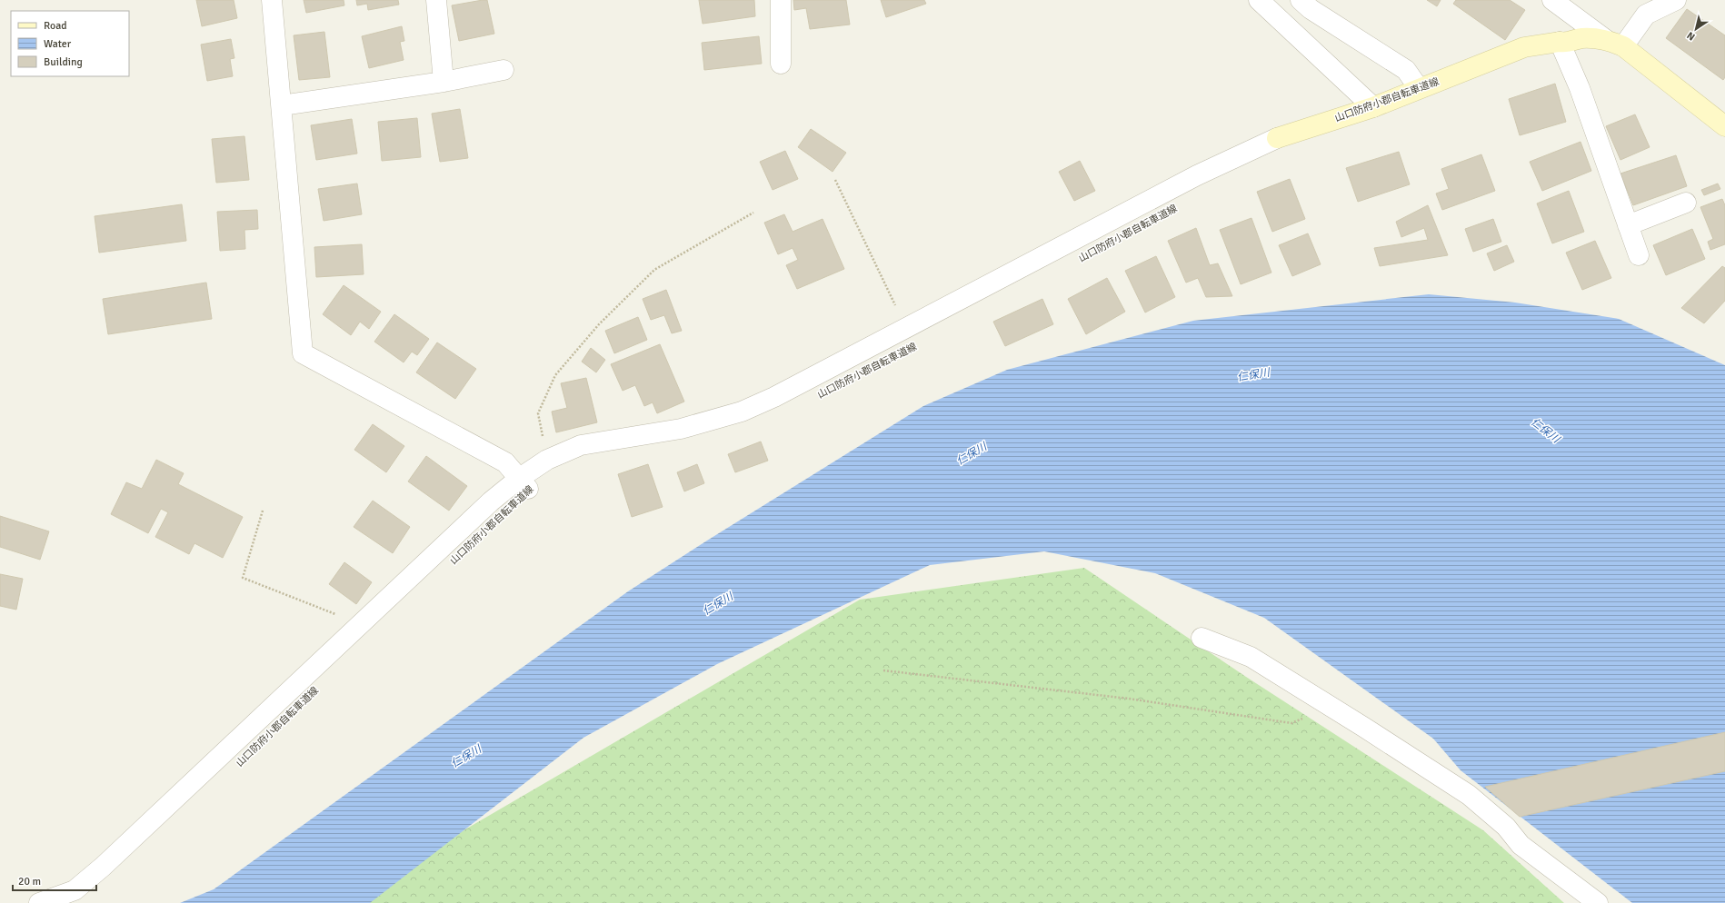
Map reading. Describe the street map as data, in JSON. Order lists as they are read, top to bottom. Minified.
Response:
{"streets":{"main road":["山口防府小郡自転車道線"]},"water":["仁保川"],"legend":["Road","Water","Building"],"scale_bar":"20 m","north":"bottom left"}
